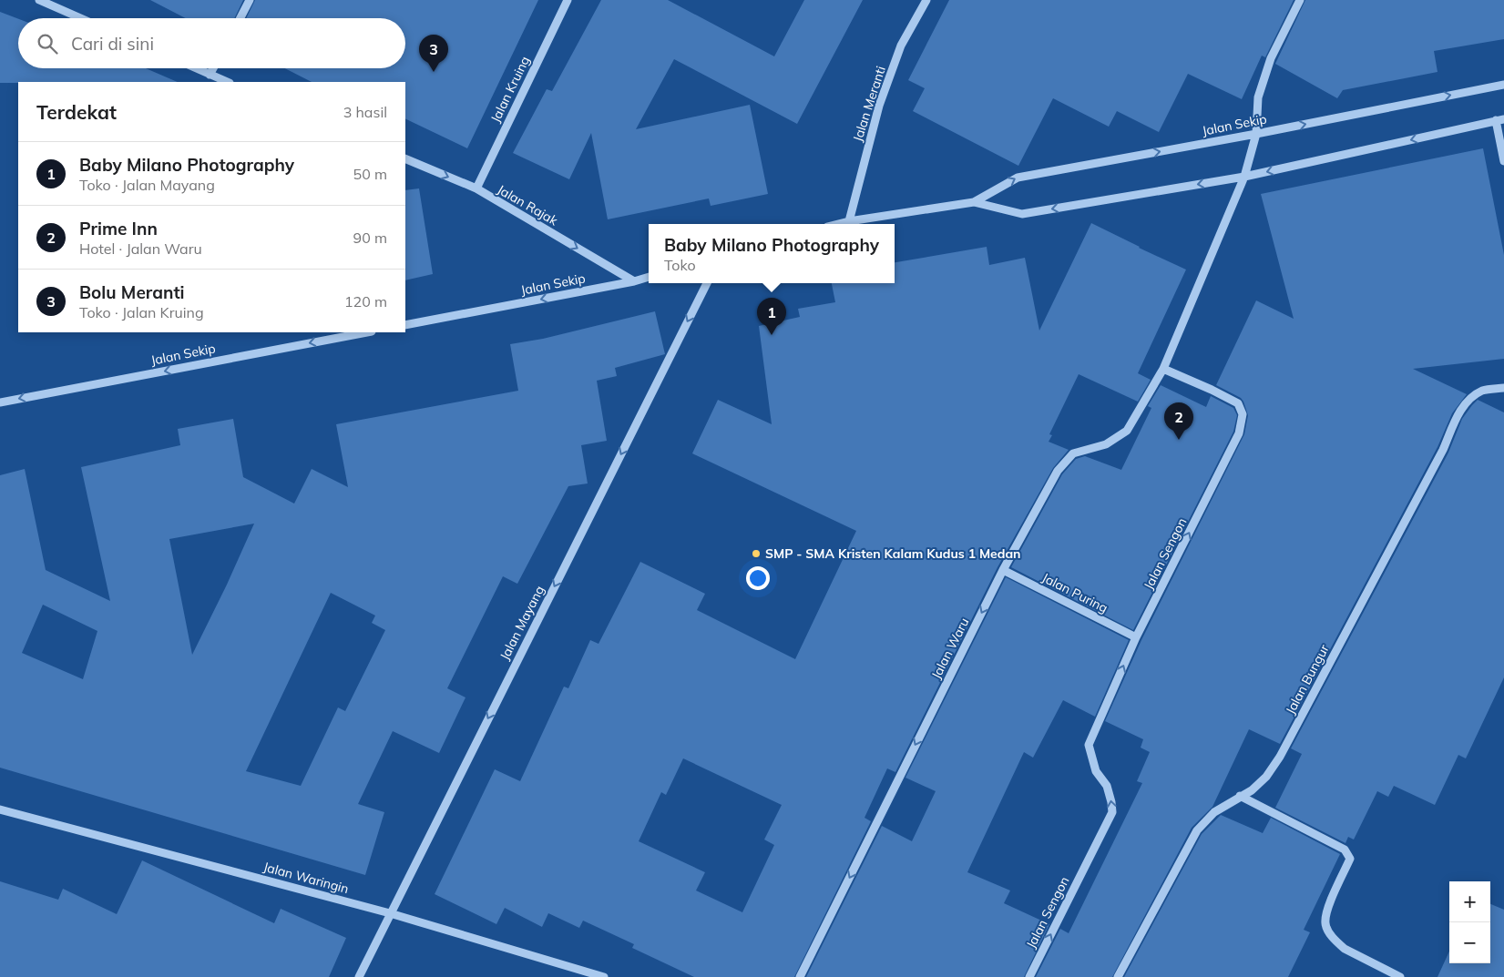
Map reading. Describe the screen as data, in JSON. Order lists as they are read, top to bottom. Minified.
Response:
{"streets":{"street":["Jalan Kruing","Jalan Meranti","Jalan Sekip","Jalan Rajak","Jalan Sengon","Jalan Puring","Jalan Mayang","Jalan Waru","Jalan Bungur","Jalan Waringin"]},"crossings":[["Jalan Kruing","Jalan Rajak"],["Jalan Meranti","Jalan Sekip"],["Jalan Sekip","Jalan Rajak"],["Jalan Sengon","Jalan Puring"],["Jalan Sengon","Jalan Waru"],["Jalan Puring","Jalan Waru"],["Jalan Mayang","Jalan Waringin"]],"one_way":["Jalan Rajak","Jalan Sengon","Jalan Mayang","Jalan Waru"],"places":["SMP - SMA Kristen Kalam Kudus 1 Medan"],"page":{"search":"Cari di sini","pins":["3","1","2"],"heading":["Terdekat","3 hasil"],"list":[{"mark":"1","name":"Baby Milano Photography","note":"Toko · Jalan Mayang","value":"50 m"},{"mark":"2","name":"Prime Inn","note":"Hotel · Jalan Waru","value":"90 m"},{"mark":"3","name":"Bolu Meranti","note":"Toko · Jalan Kruing","value":"120 m"}],"popup":["Baby Milano Photography","Toko"],"map_buttons":["+","−"]}}
